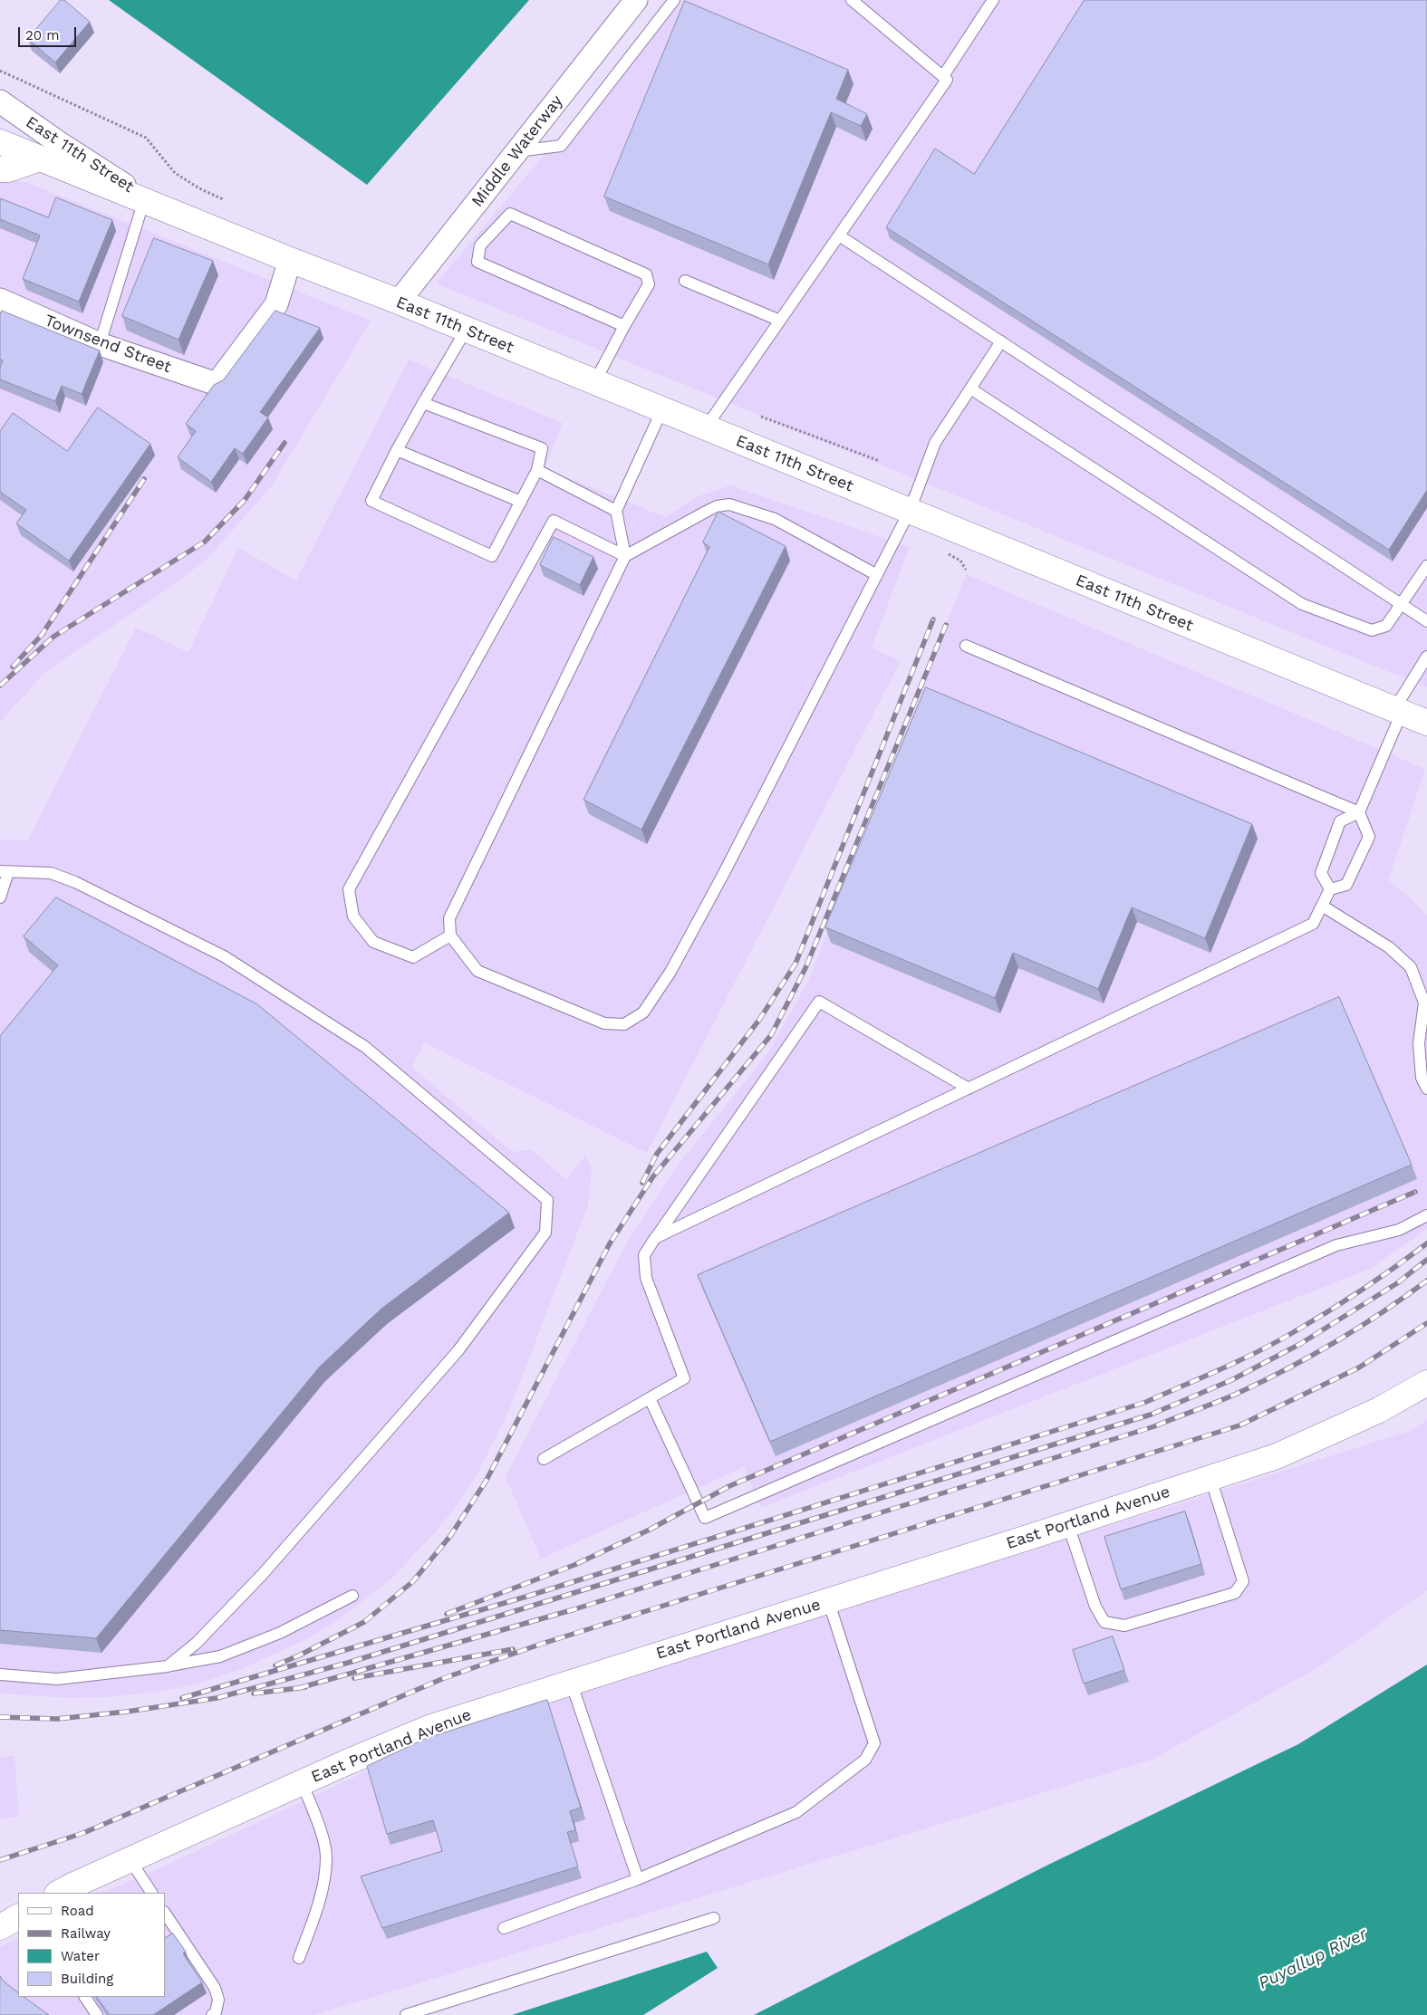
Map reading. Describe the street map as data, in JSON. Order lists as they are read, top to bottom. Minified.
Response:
{"streets":{"street":["Middle Waterway","East 11th Street","Townsend Street","East Portland Avenue"]},"crossings":[["Middle Waterway","East 11th Street"],["East 11th Street","Townsend Street"]],"water":["Puyallup River"],"legend":["Road","Railway","Water","Building"],"scale_bar":"20 m"}
